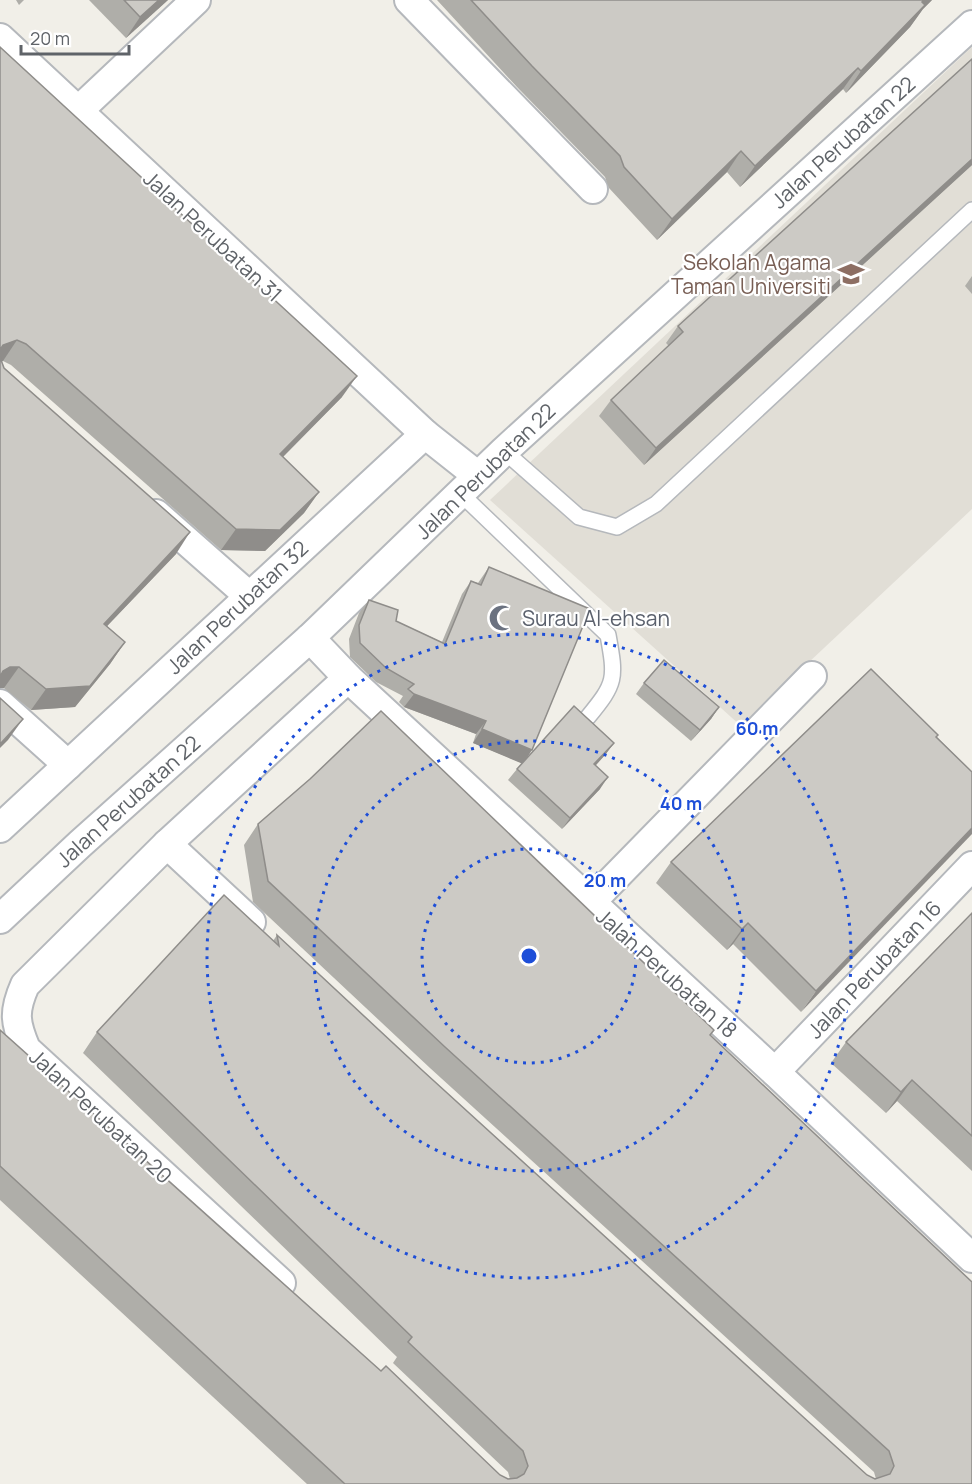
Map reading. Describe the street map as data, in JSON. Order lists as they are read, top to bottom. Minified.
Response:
{"streets":{"street":["Jalan Perubatan 22","Jalan Perubatan 31","Jalan Perubatan 32","Jalan Perubatan 16","Jalan Perubatan 18","Jalan Perubatan 20"]},"crossings":[["Jalan Perubatan 22","Jalan Perubatan 18"],["Jalan Perubatan 31","Jalan Perubatan 32"],["Jalan Perubatan 16","Jalan Perubatan 18"],["Jalan Perubatan 18","Jalan Perubatan 20"]],"places":{"school or university":["Sekolah Agama Taman Universiti"],"mosque":["Surau Al-ehsan"]},"scale_bar":"20 m","rings":["60 m","40 m","20 m"]}
